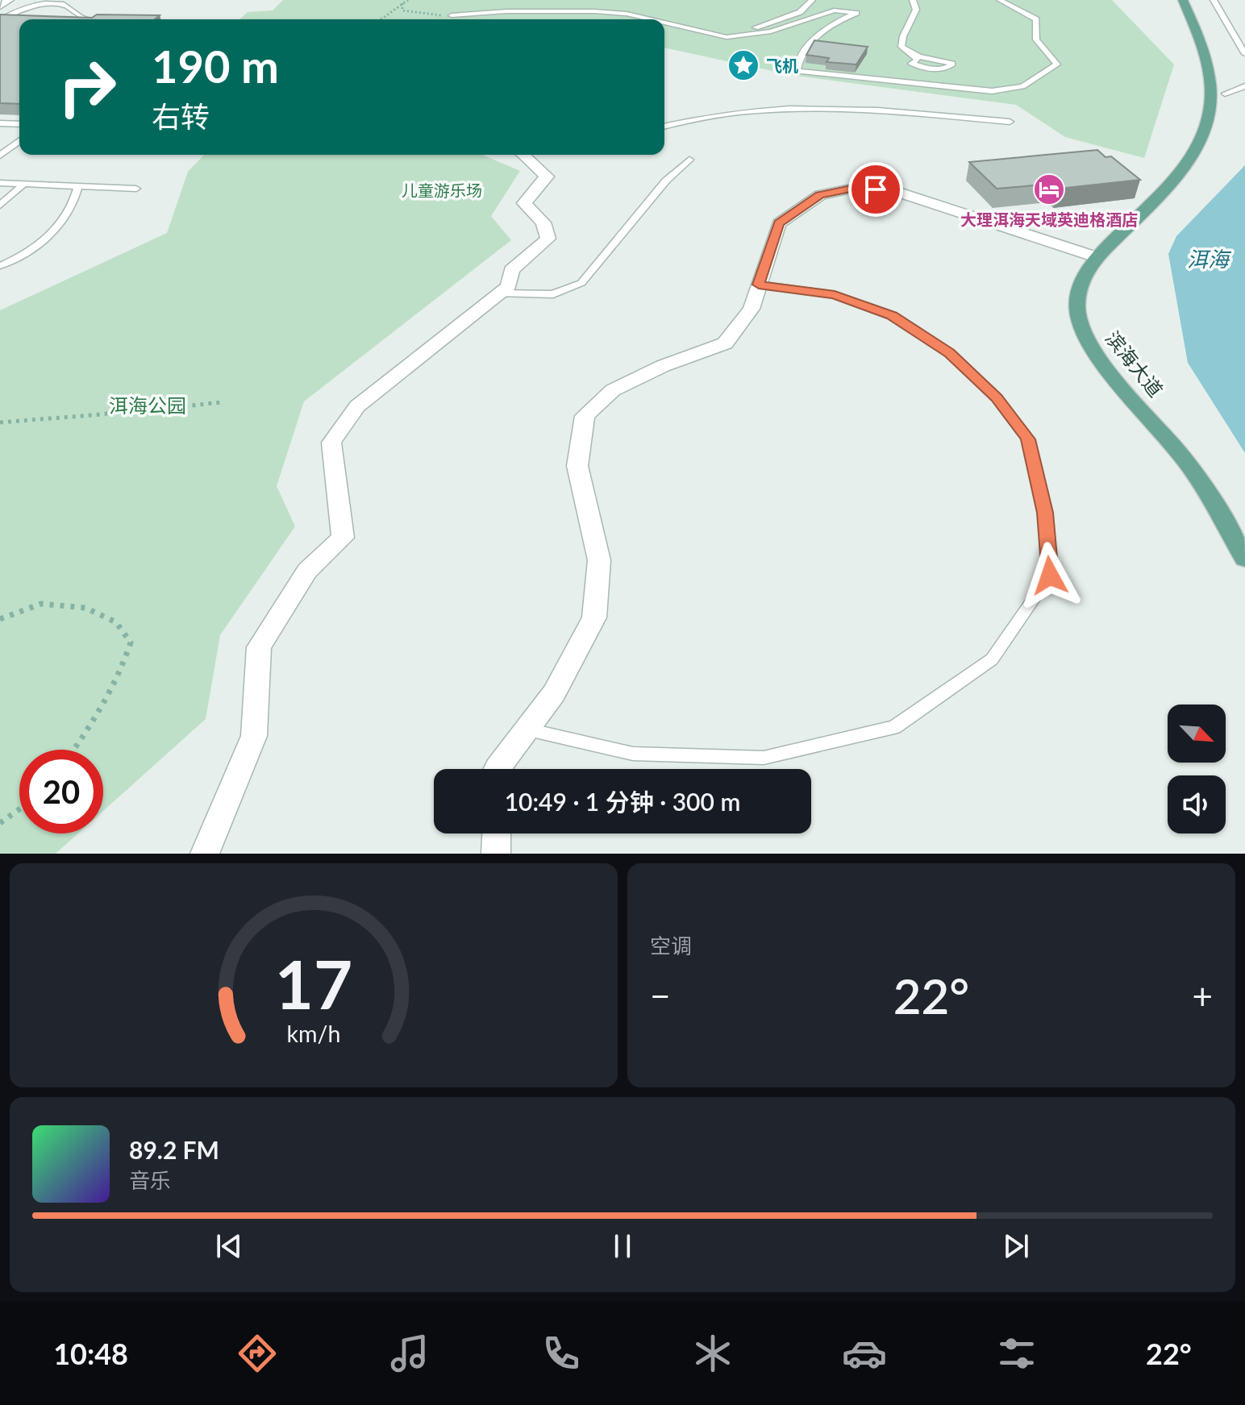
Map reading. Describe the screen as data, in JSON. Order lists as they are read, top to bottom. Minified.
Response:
{"streets":{"main road":["滨海大道"]},"water":["洱海"],"parks":["儿童游乐场","洱海公园"],"places":{"place":["飞机"],"hotel":["大理洱海天域英迪格酒店"]},"north":"bottom right","page":{"turn":["190 m","右转"],"limit":"20","trip":"10:49 · 1 分钟 · 300 m","tile":"空调","heat":["−","22°","+"],"song":["89.2 FM","音乐"],"tabs":["10:48","22°"],"gauge":["17","km/h"]}}
